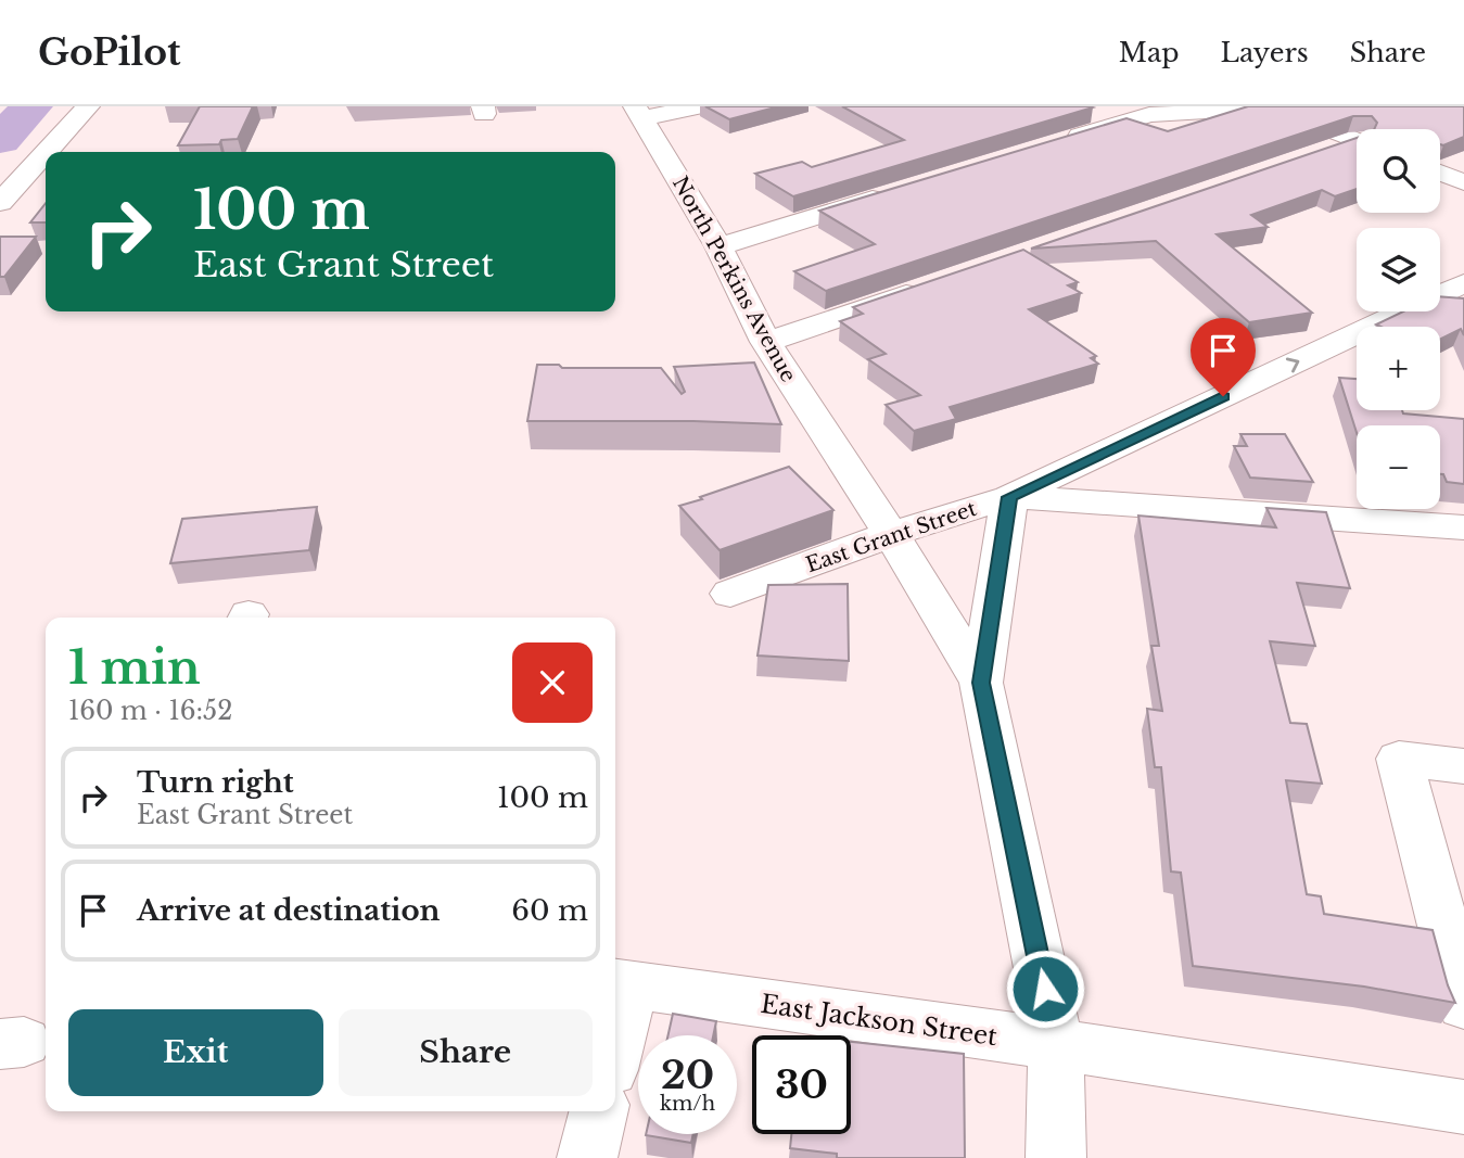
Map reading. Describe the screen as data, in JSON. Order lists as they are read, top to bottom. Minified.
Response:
{"streets":{"street":["North Perkins Avenue","East Grant Street","East Jackson Street"]},"crossings":[["North Perkins Avenue","East Grant Street"]],"page":{"header":"GoPilot","nav":["Map","Layers","Share"],"map_buttons":["+","−"],"turn":["100 m","East Grant Street"],"heading":["1 min","160 m · 16:52"],"list":[{"name":"Turn right","note":"East Grant Street","value":"100 m"},{"name":"Arrive at destination","value":"60 m"}],"buttons":["Exit","Share"],"speed":"20 km/h","limit":"30"}}
